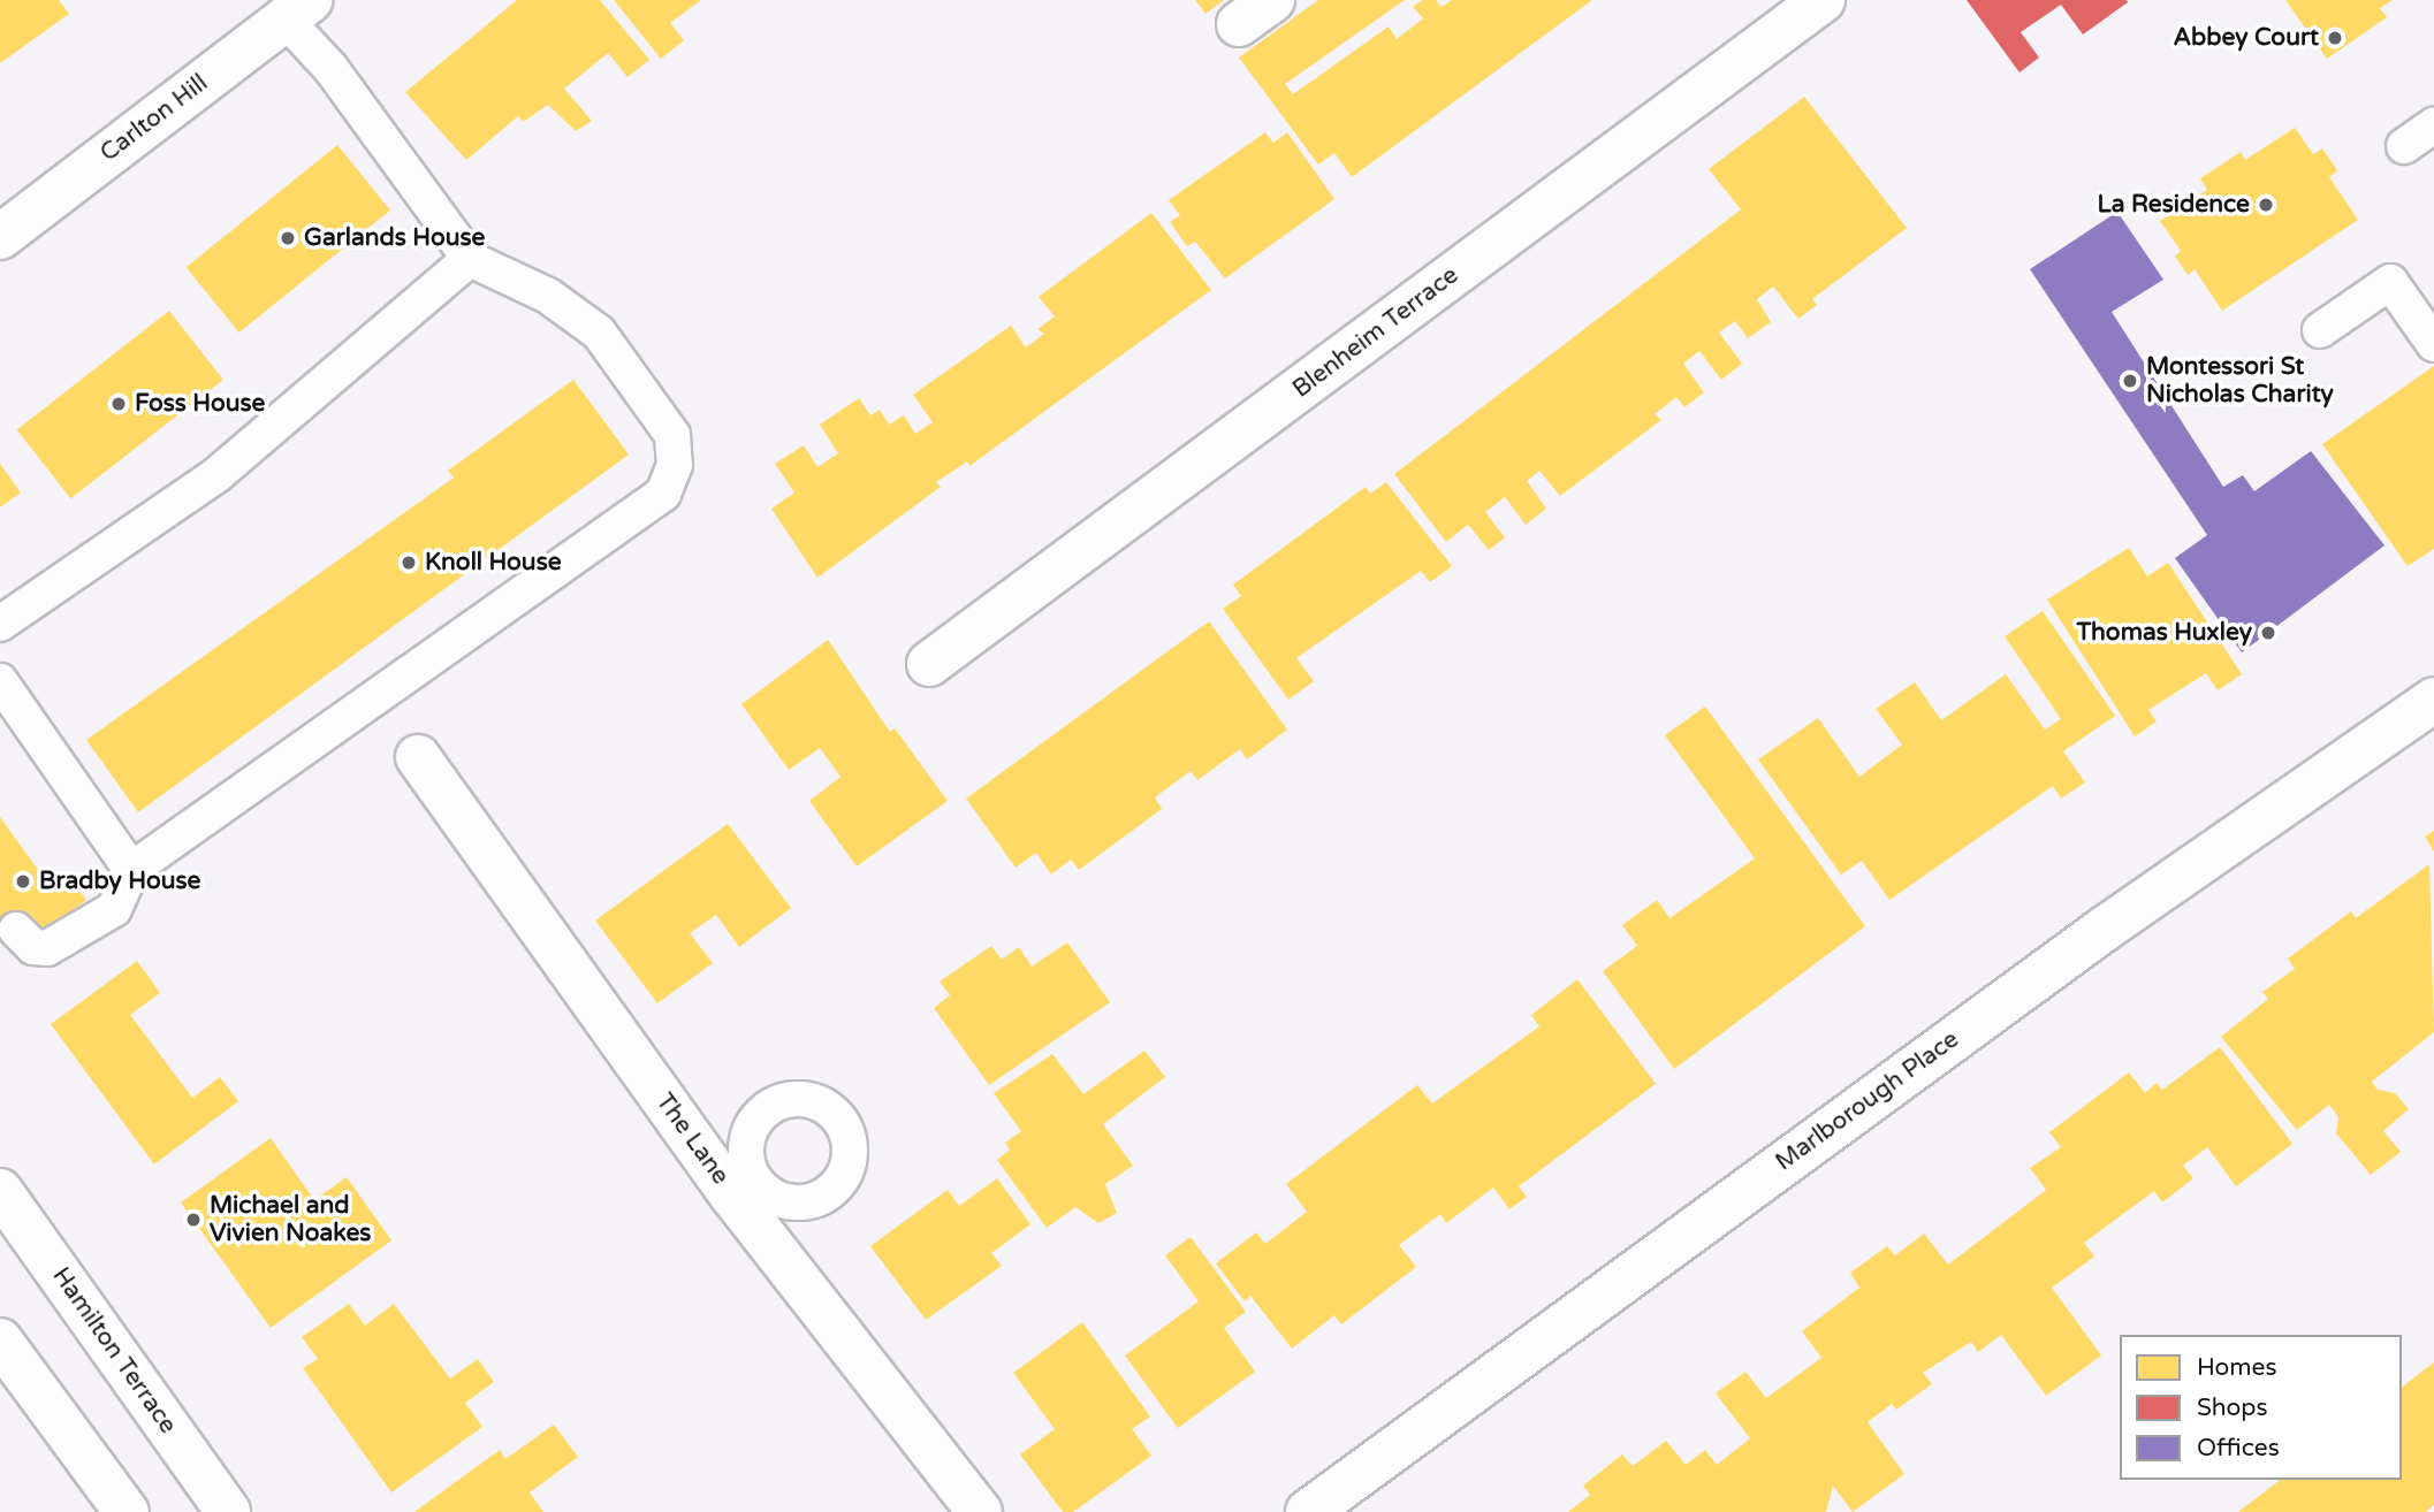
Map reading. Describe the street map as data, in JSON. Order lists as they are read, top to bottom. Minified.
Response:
{"streets":{"street":["Carlton Hill","Blenheim Terrace","Marlborough Place","The Lane","Hamilton Terrace"]},"places":["Abbey Court","La Residence","Garlands House","Montessori St Nicholas Charity","Foss House","Knoll House","Thomas Huxley","Bradby House","Michael and Vivien Noakes"],"legend":["Homes","Shops","Offices"]}
